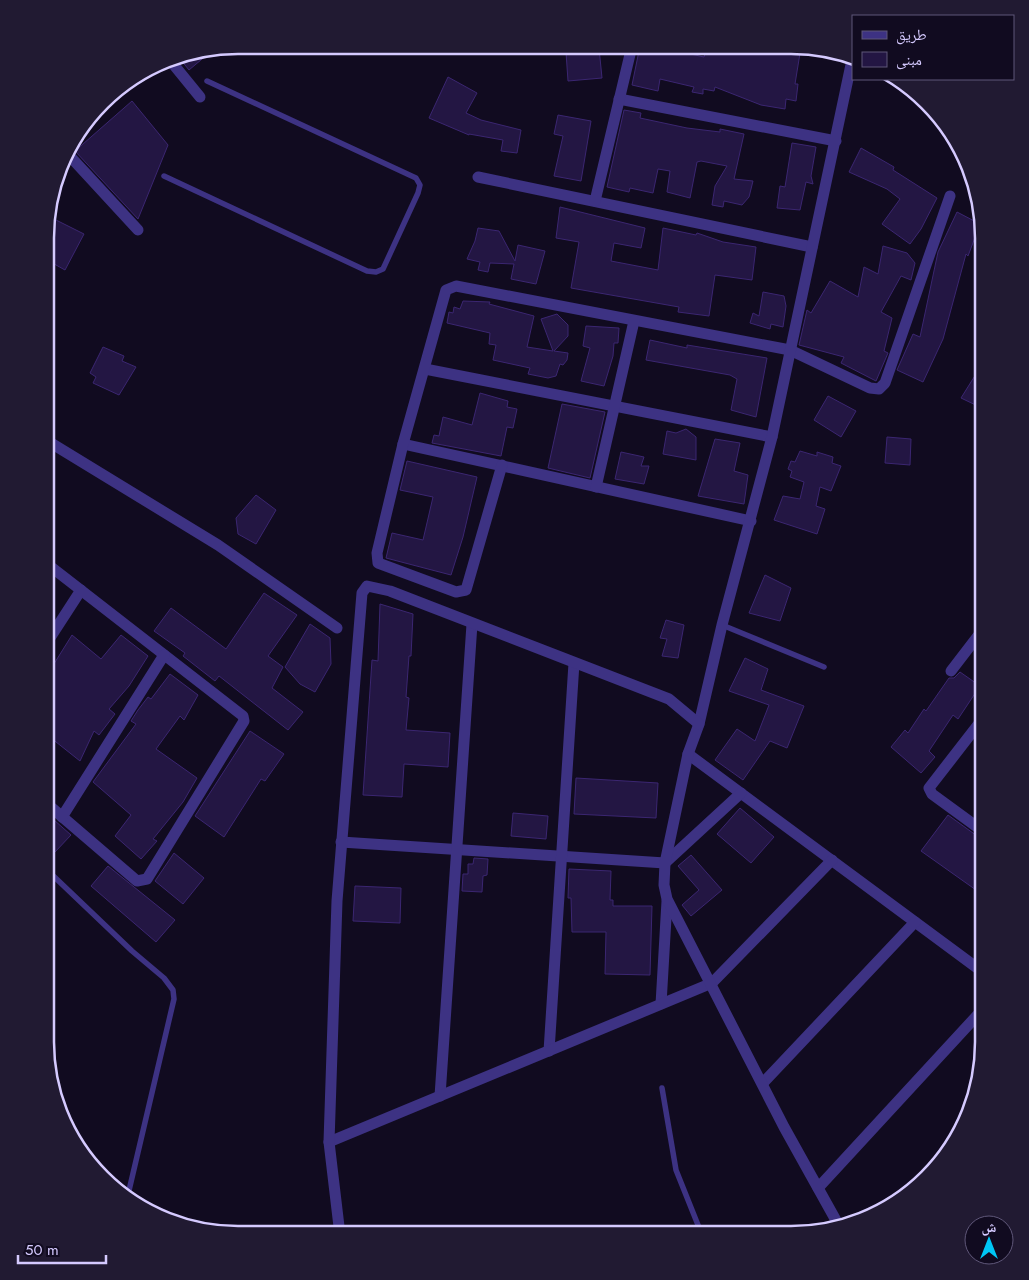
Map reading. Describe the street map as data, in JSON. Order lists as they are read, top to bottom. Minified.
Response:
{"legend":["طريق","مبنى"],"scale_bar":"50 m","north":"top"}
